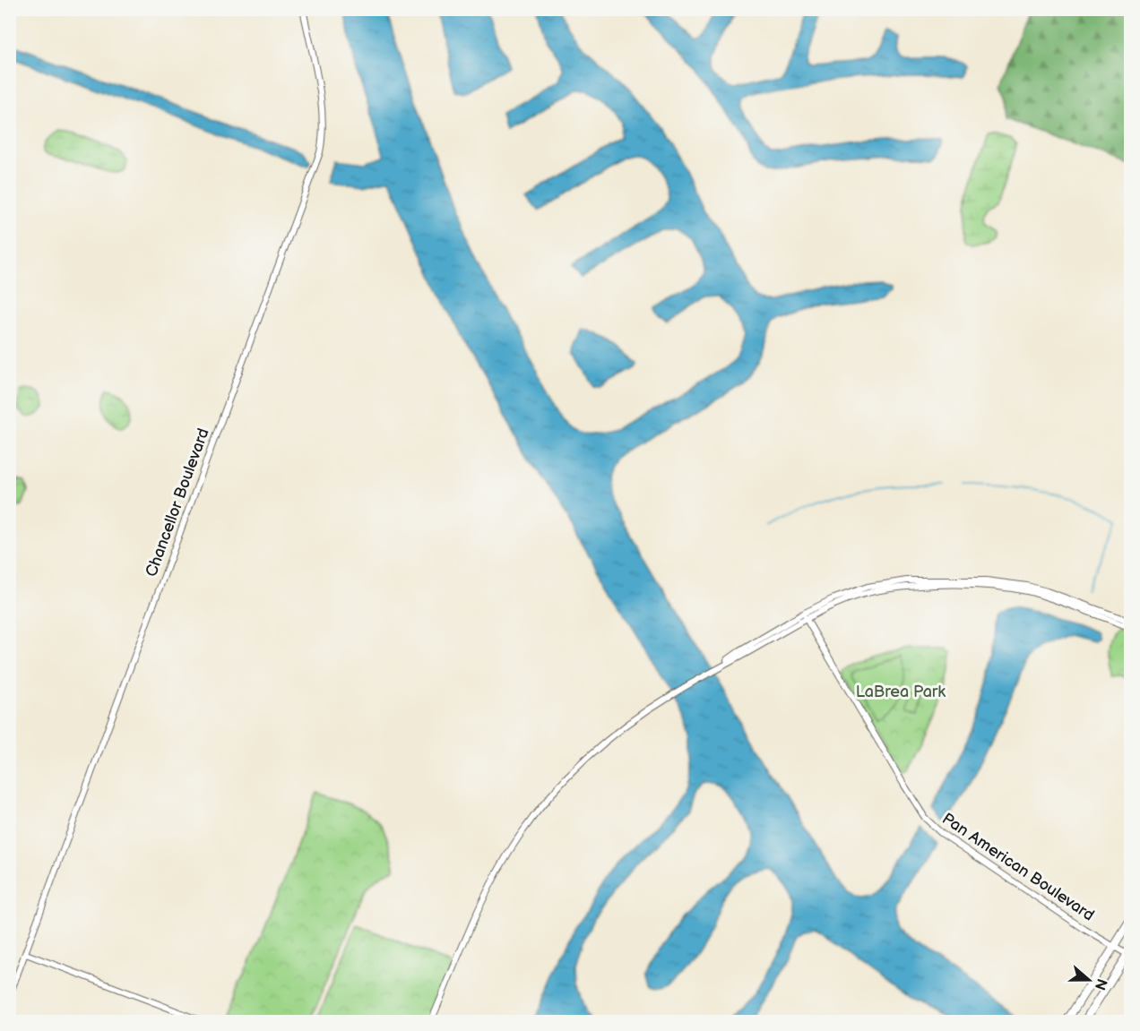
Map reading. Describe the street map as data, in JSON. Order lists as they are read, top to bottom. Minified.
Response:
{"streets":{"street":["Chancellor Boulevard","Pan American Boulevard"]},"parks":["LaBrea Park"],"north":"right"}
